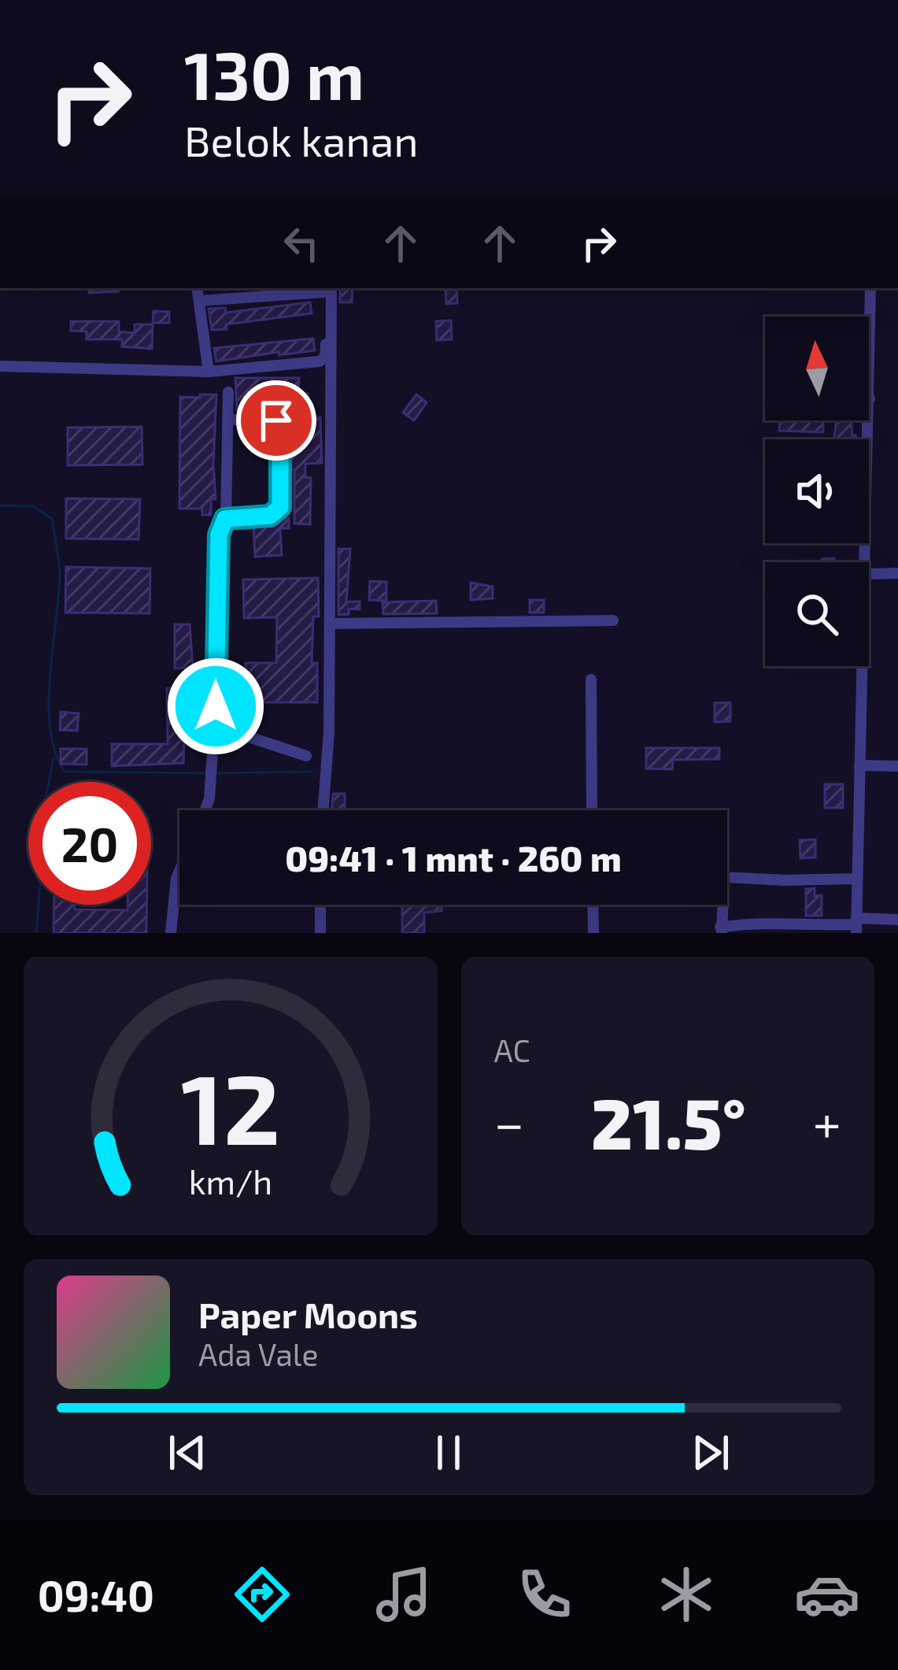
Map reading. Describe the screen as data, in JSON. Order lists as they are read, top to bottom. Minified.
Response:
{"north":"top","page":{"turn":["130 m","Belok kanan"],"limit":"20","trip":"09:41 · 1 mnt · 260 m","tile":"AC","heat":["−","21.5°","+"],"song":["Paper Moons","Ada Vale"],"tabs":"09:40","gauge":["12","km/h"]}}
